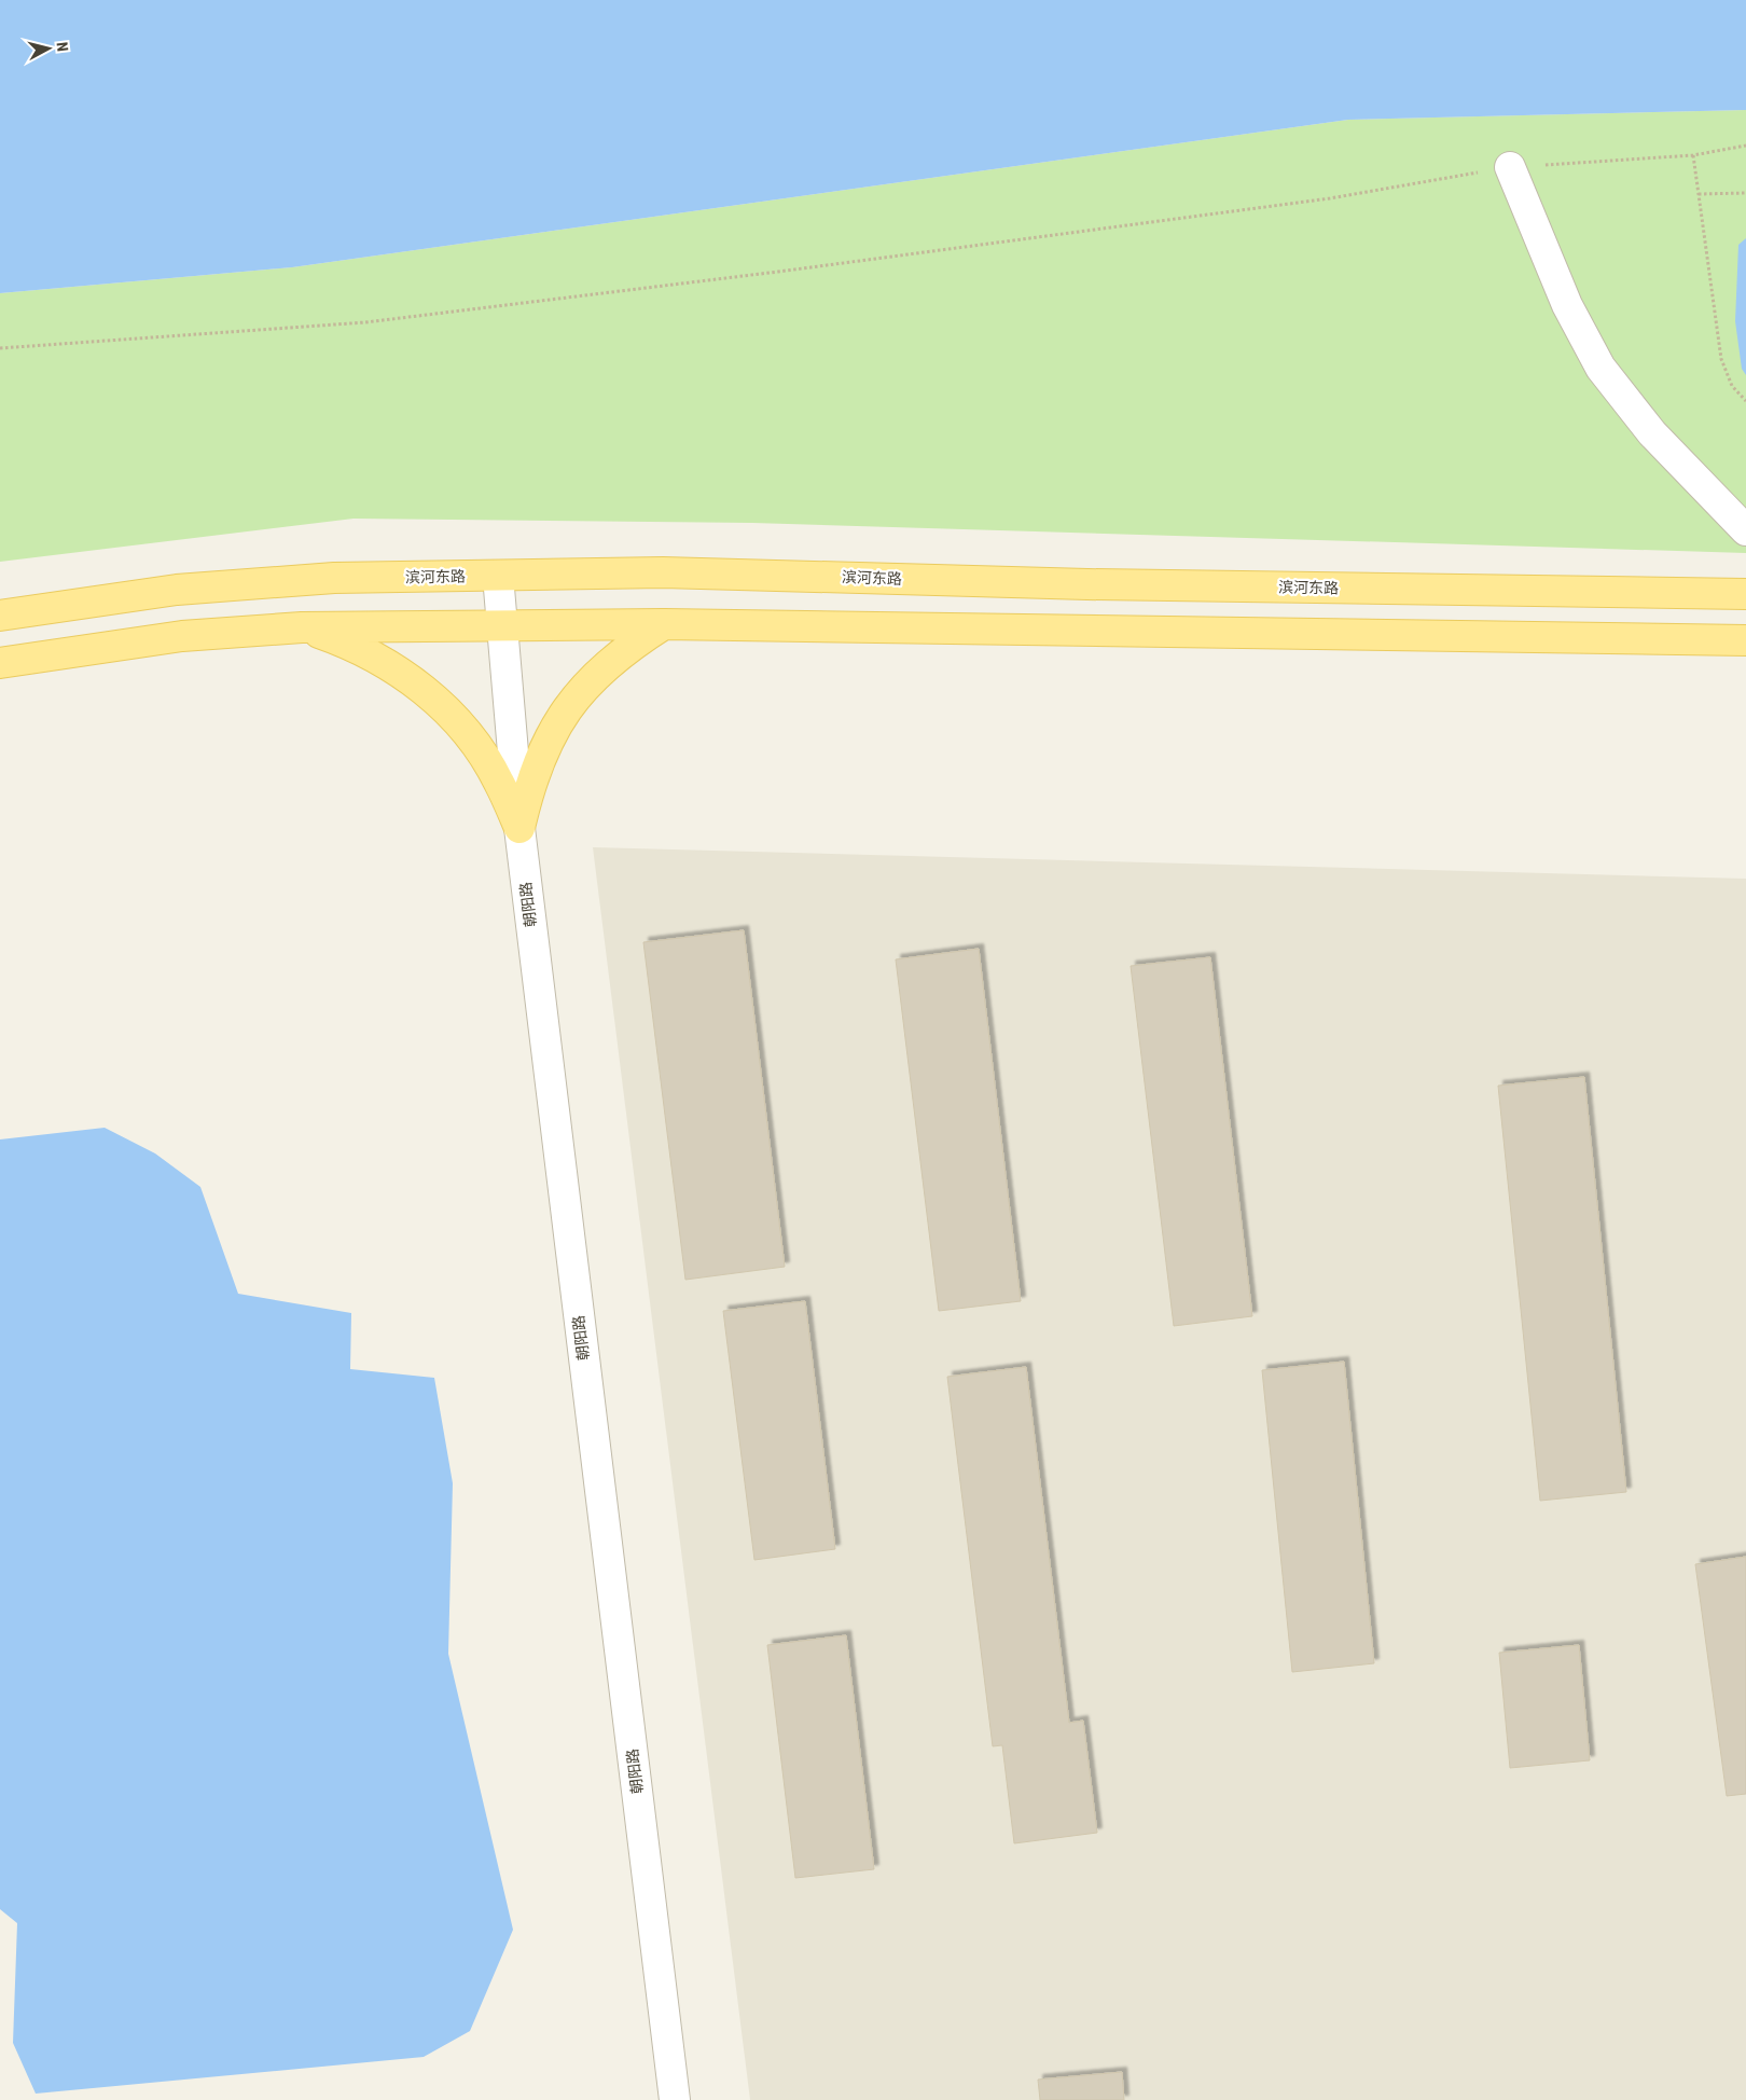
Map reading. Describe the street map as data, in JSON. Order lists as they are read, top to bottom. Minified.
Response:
{"streets":{"main road":["滨河东路"],"street":["朝阳路"]},"crossings":[["滨河东路","朝阳路"]],"north":"right"}
